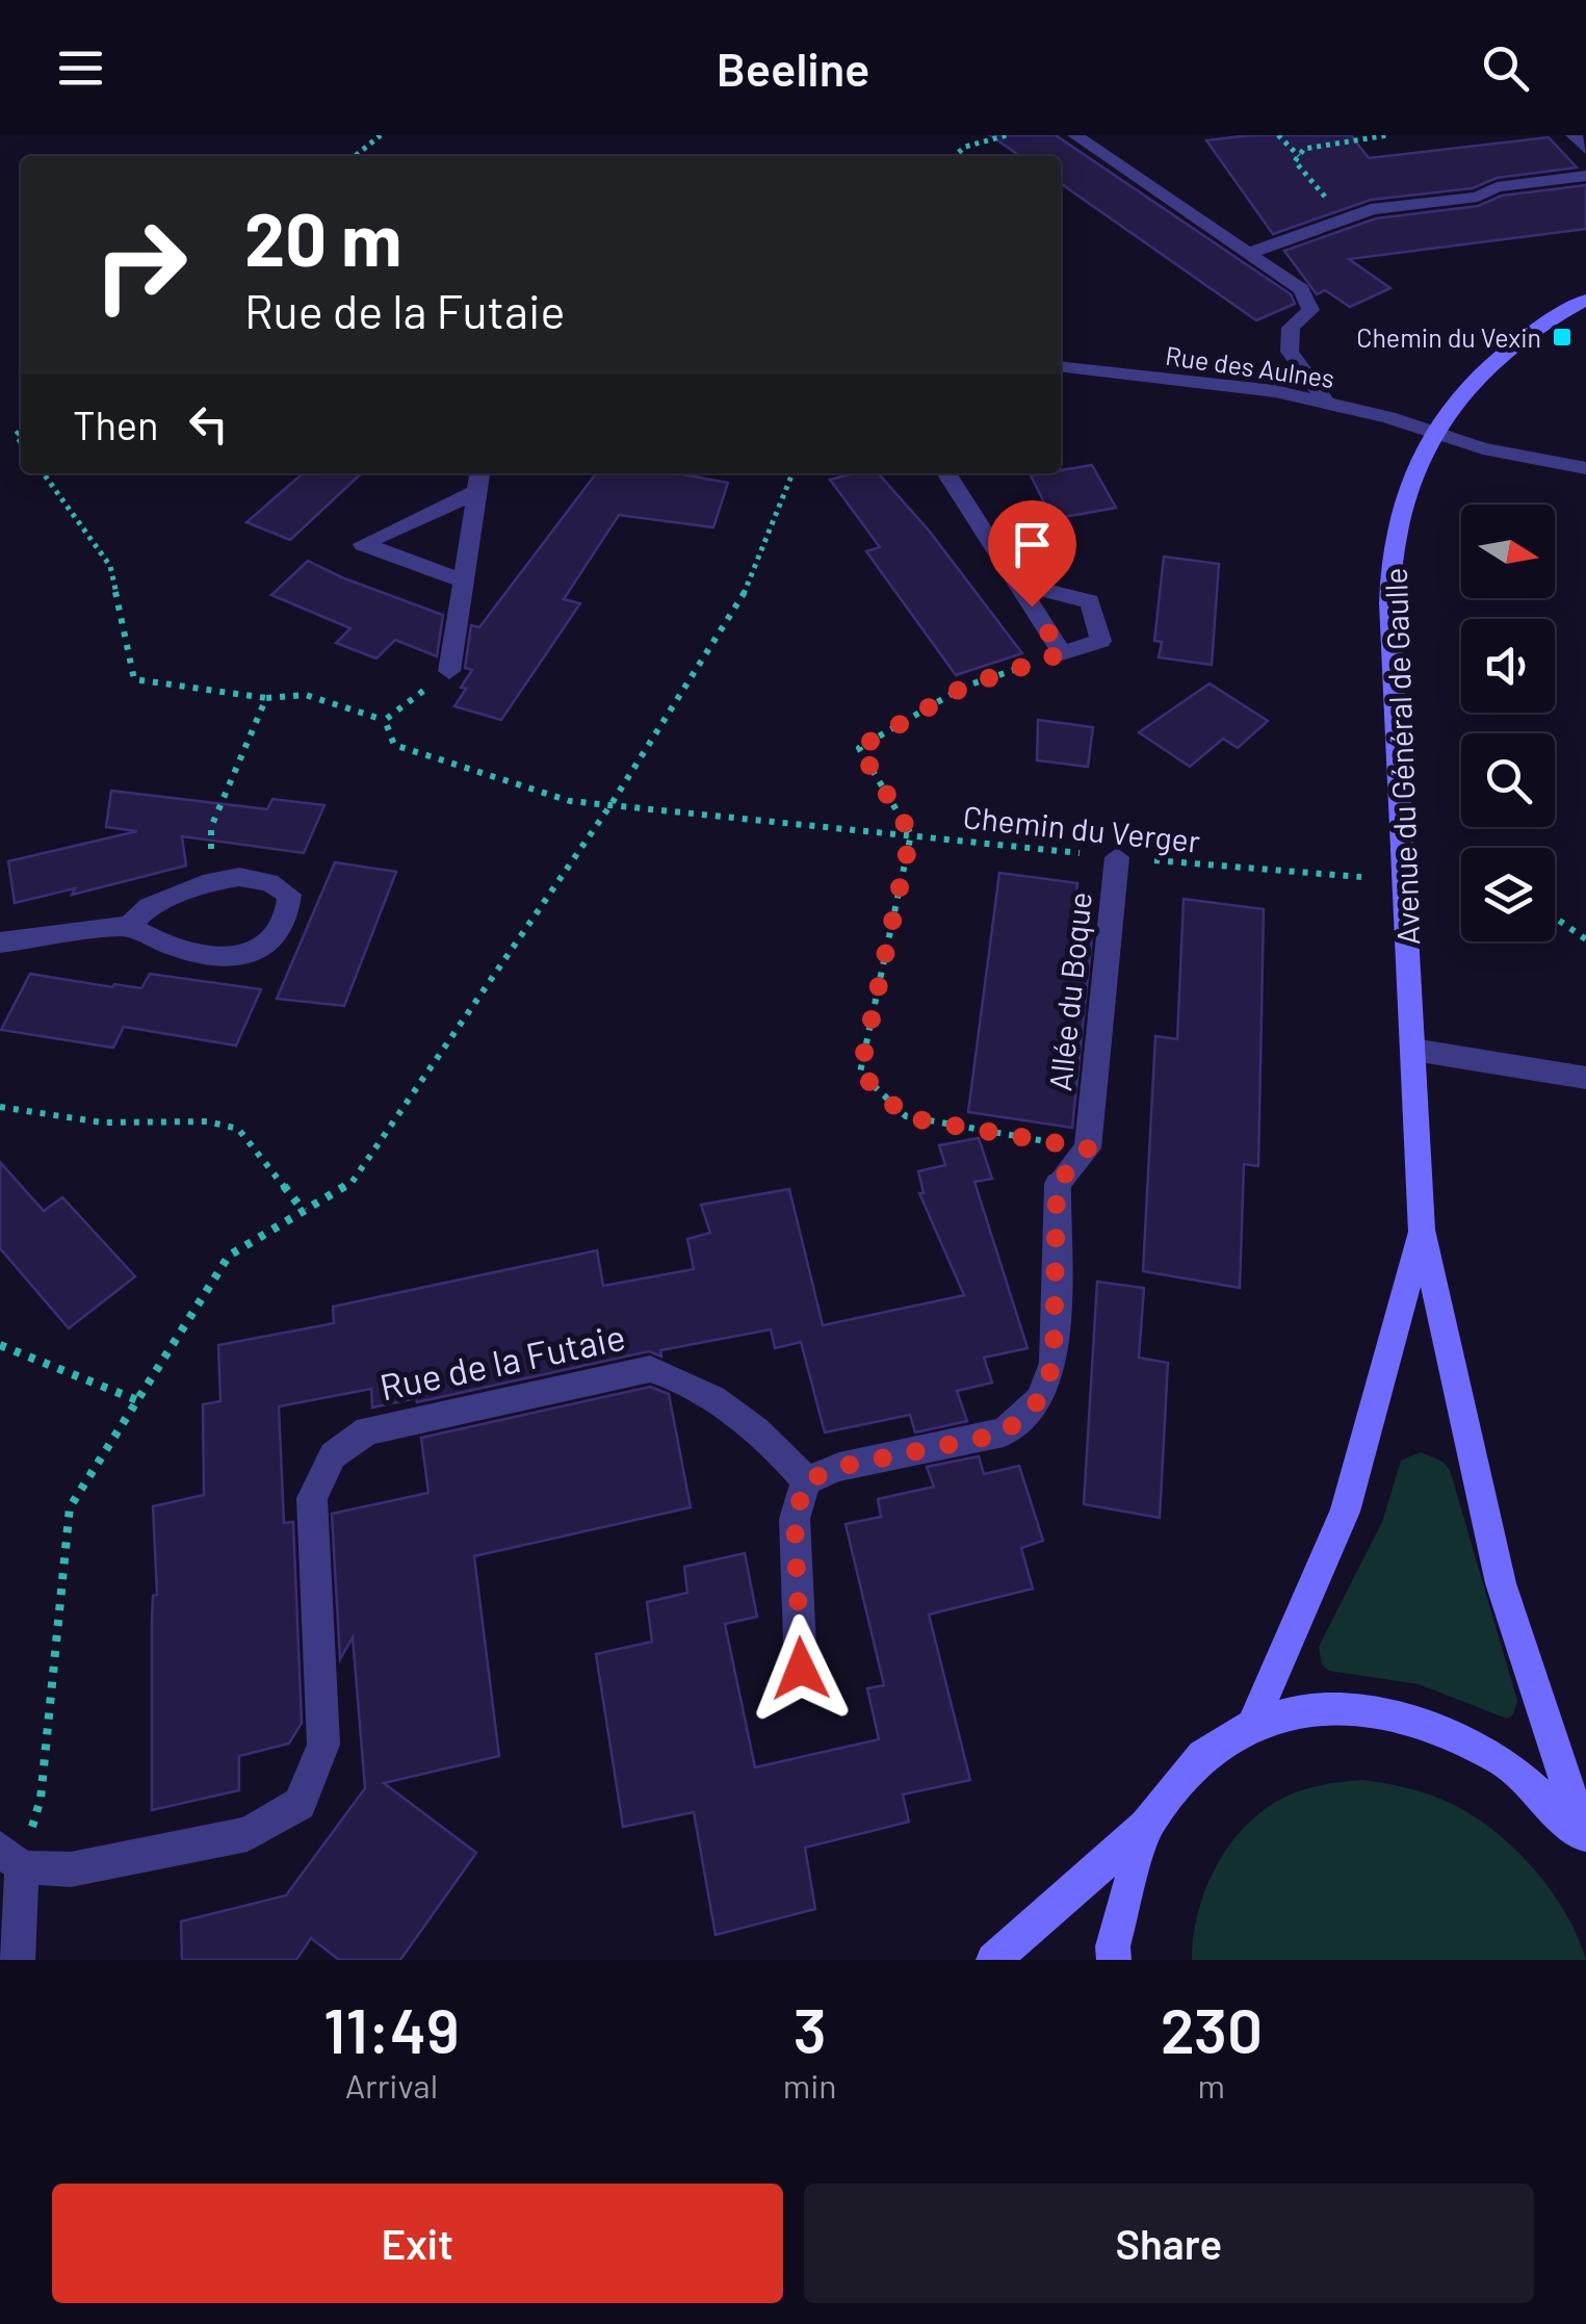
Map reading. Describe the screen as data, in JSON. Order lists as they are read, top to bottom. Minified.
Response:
{"streets":{"street":["Rue des Aulnes","Avenue du Général de Gaulle","Allée du Boque","Rue de la Futaie"],"path":["Chemin du Verger"]},"crossings":[["Rue des Aulnes","Avenue du Général de Gaulle"],["Chemin du Verger","Allée du Boque"]],"places":{"transit":["Chemin du Vexin"]},"north":"right","page":{"header":"Beeline","turn":["20 m","Rue de la Futaie"],"then":"Then","eta":["11:49","Arrival","3","min","230","m"],"buttons":["Exit","Share"]}}
